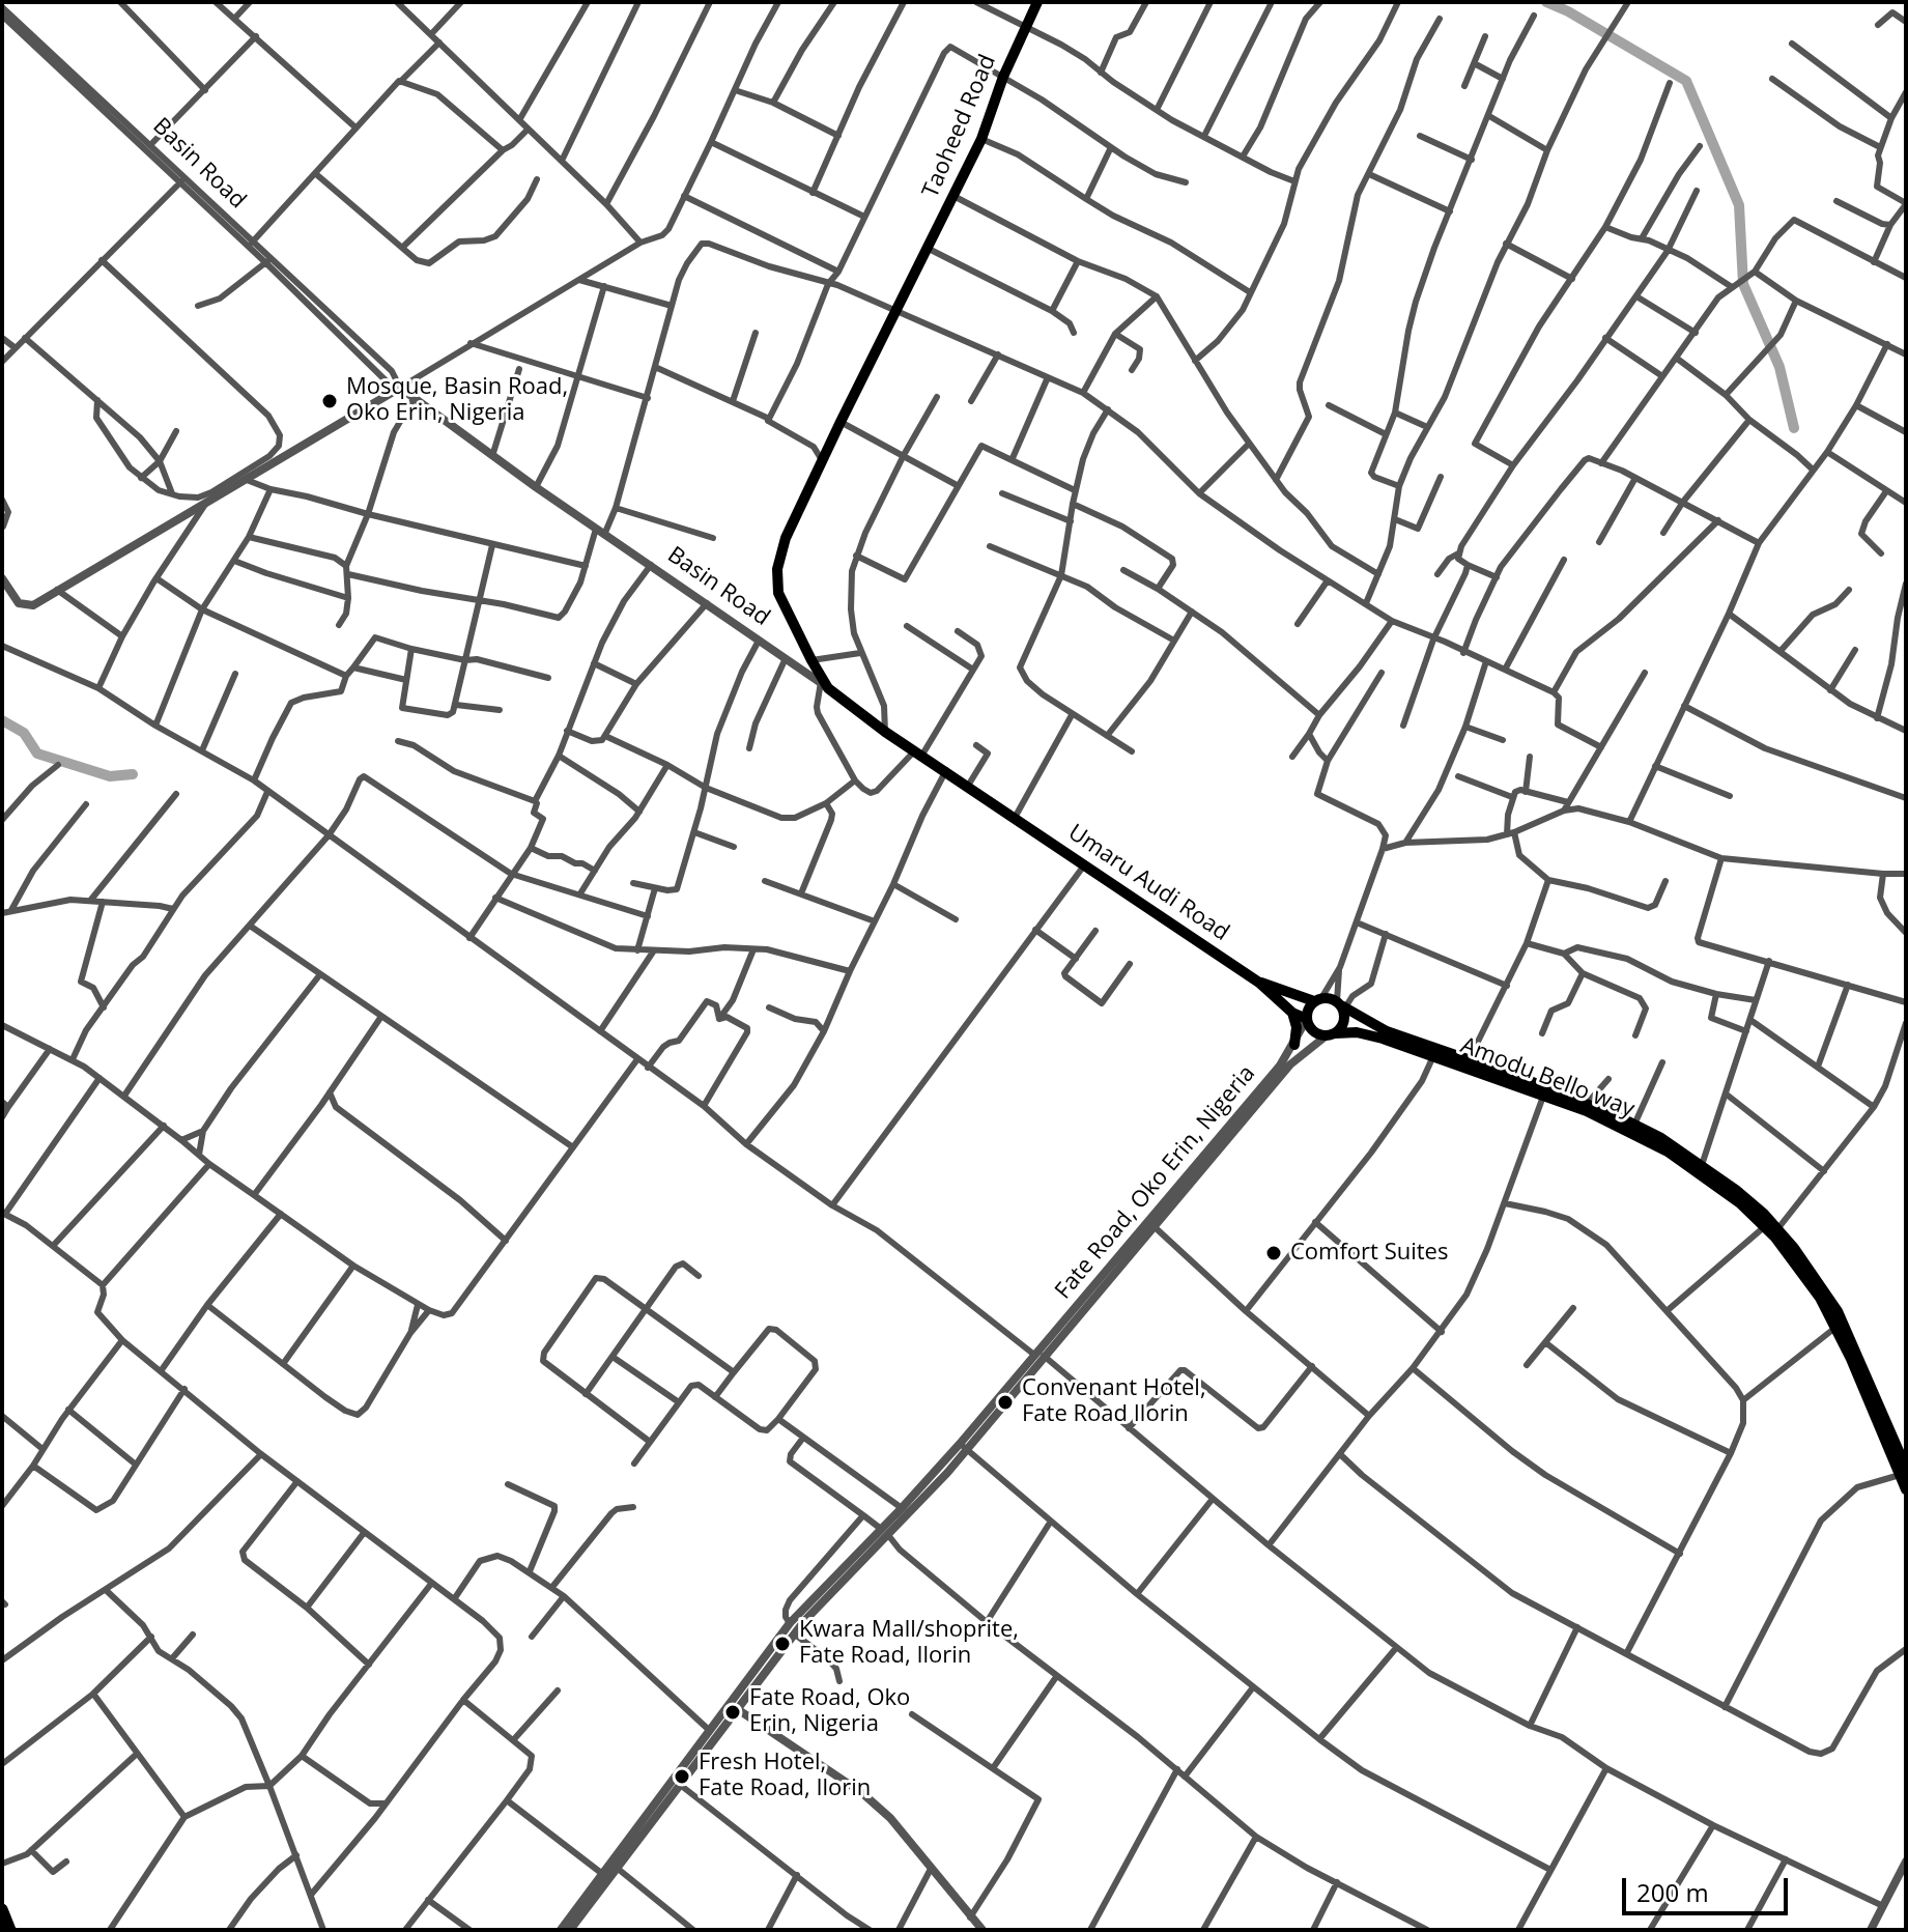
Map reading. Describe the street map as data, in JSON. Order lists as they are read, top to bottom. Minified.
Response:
{"streets":{"main road":["Taoheed Road","Basin Road","Umaru Audi Road","Amodu Bello way"],"street":["Fate Road, Oko Erin, Nigeria"]},"crossings":[["Taoheed Road","Basin Road"],["Basin Road","Umaru Audi Road"]],"places":["Mosque, Basin Road, Oko Erin, Nigeria","Comfort Suites","Convenant Hotel, Fate Road Ilorin","Kwara Mall/shoprite, Fate Road, Ilorin","Fate Road, Oko Erin, Nigeria","Fresh Hotel, Fate Road, Ilorin"],"scale_bar":"200 m"}
